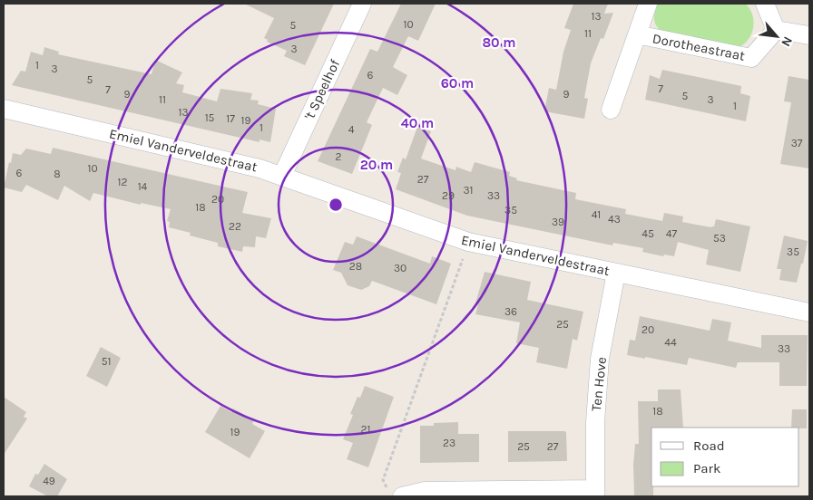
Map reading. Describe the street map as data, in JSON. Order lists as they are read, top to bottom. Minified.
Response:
{"streets":{"street":["Dorotheastraat","'t Speelhof","Emiel Vanderveldestraat","Ten Hove"]},"crossings":[["'t Speelhof","Emiel Vanderveldestraat"],["Emiel Vanderveldestraat","Ten Hove"]],"house_numbers":["13","10","5","11","3","1","3","6","5","7","7","9","9","5","11","3","1","13","15","17","19","1","4","37","2","10","6","8","27","12","14","31","29","33","20","18","35","41","43","39","22","45","47","53","35","28","30","36","25","20","44","33","51","18","21","19","23","25","27","49"],"legend":["Road","Park"],"north":"bottom right","rings":["80 m","60 m","40 m","20 m"]}
